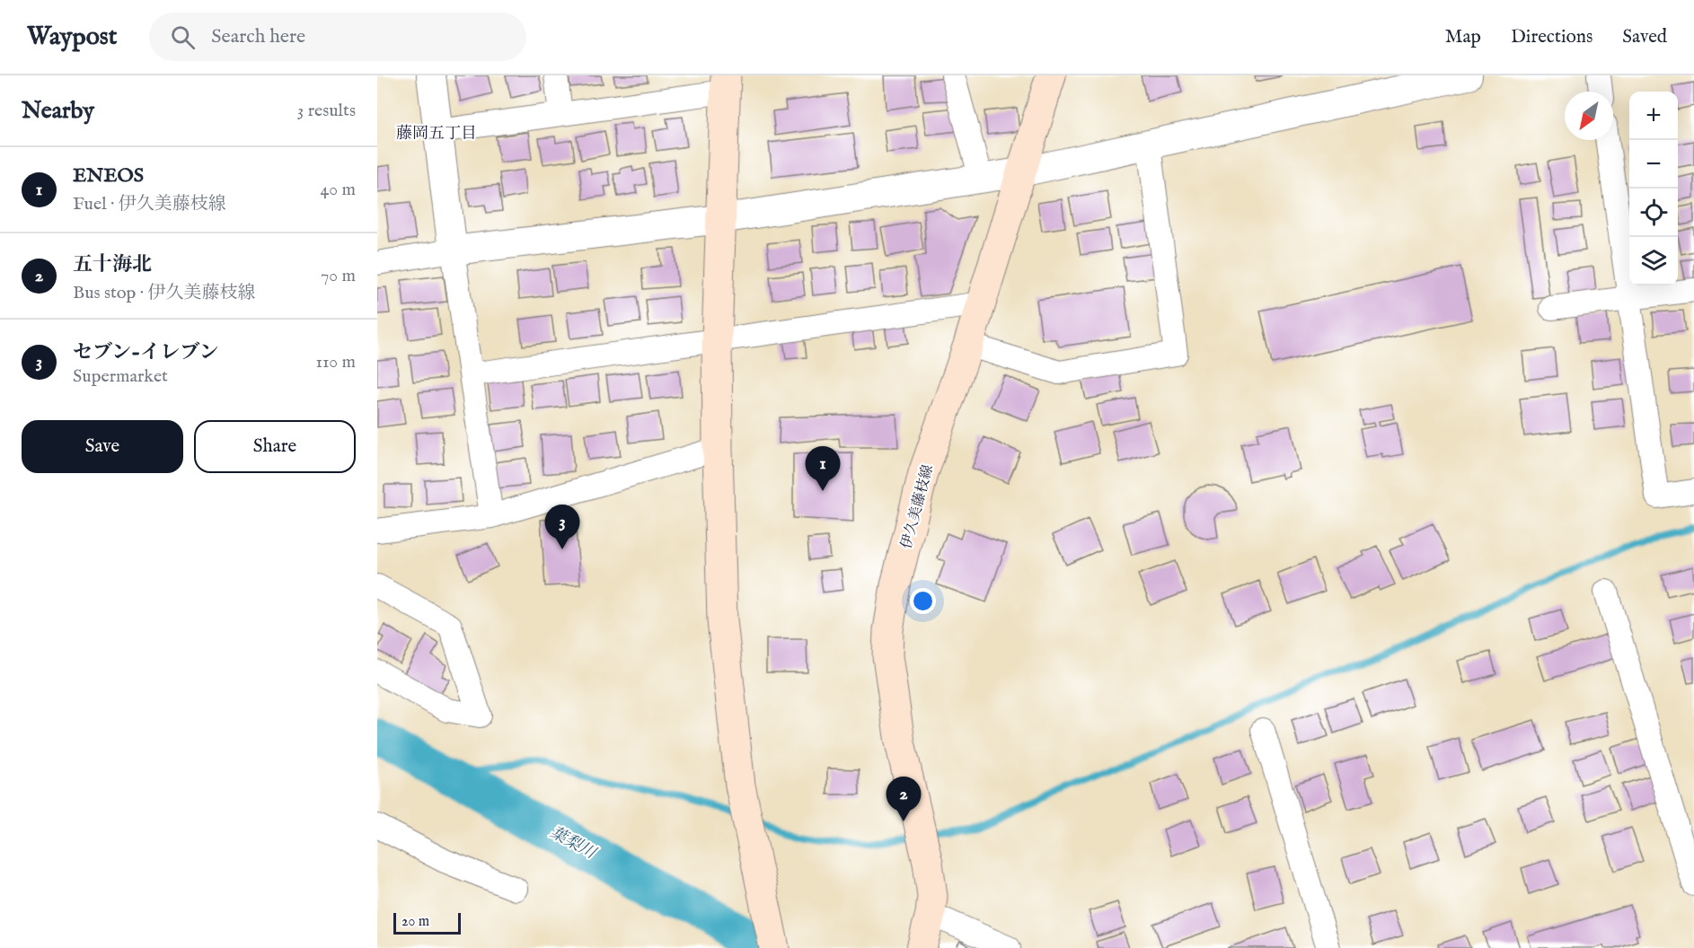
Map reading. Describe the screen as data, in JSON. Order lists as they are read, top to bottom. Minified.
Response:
{"streets":{"main road":["伊久美藤枝線"]},"districts":["藤岡五丁目"],"water":["葉梨川"],"scale_bar":"20 m","north":"bottom left","page":{"header":"Waypost","search":"Search here","nav":["Map","Directions","Saved"],"heading":["Nearby","3 results"],"map_buttons":["+","−"],"list":[{"mark":"1","name":"ENEOS","note":"Fuel · 伊久美藤枝線","value":"40 m"},{"mark":"2","name":"五十海北","note":"Bus stop · 伊久美藤枝線","value":"70 m"},{"mark":"3","name":"セブン-イレブン","note":"Supermarket","value":"110 m"}],"buttons":["Save","Share"],"pins":["1","3","2"],"scale":"20 m"}}
